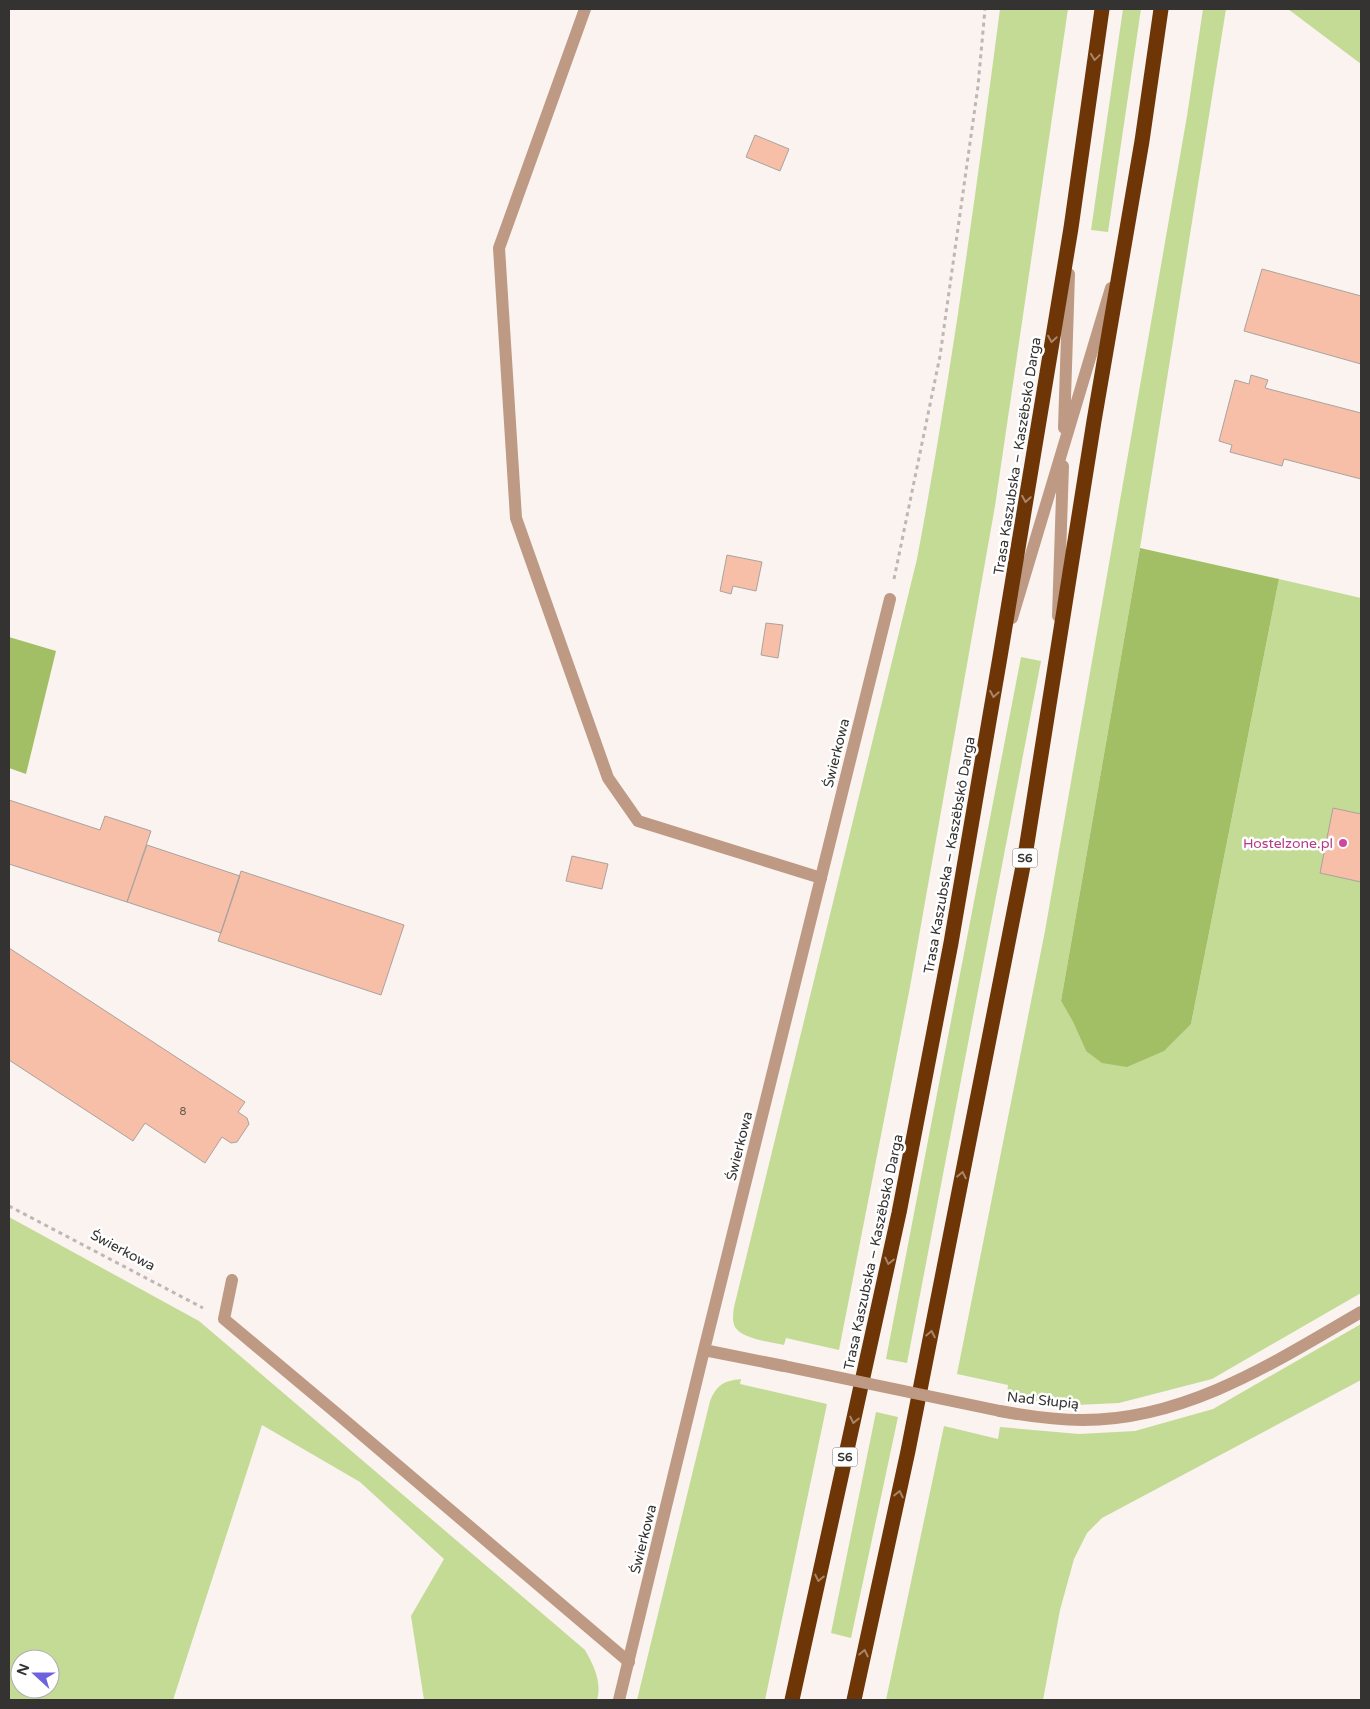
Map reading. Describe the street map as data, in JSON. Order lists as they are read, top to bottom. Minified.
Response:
{"streets":{"highway":["Trasa Kaszubska – Kaszëbskô Darga","S6"],"street":["Świerkowa","Nad Słupią"]},"crossings":[["Świerkowa","Nad Słupią"]],"places":["Hostelzone.pl"],"house_numbers":["8"],"north":"left"}
